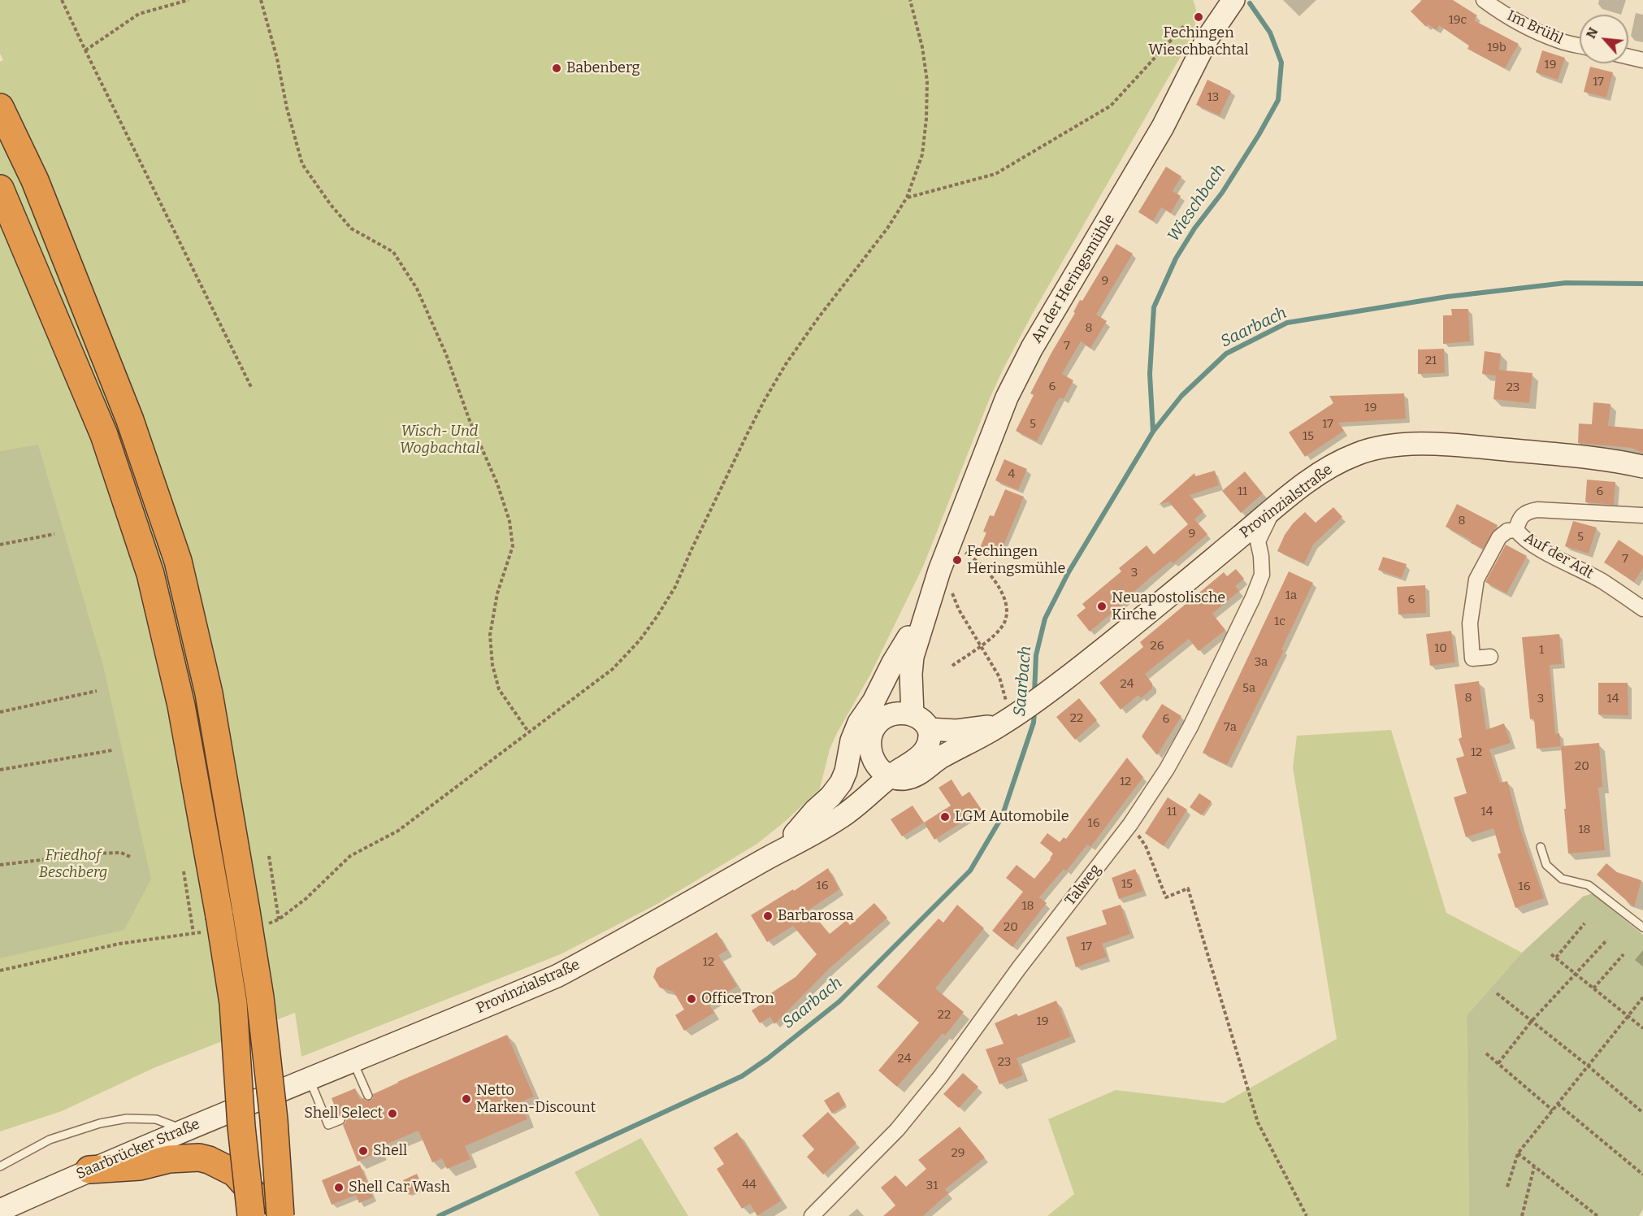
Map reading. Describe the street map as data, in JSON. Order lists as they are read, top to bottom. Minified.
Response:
{"streets":{"main road":["An der Heringsmühle","Provinzialstraße","Saarbrücker Straße"],"street":["Im Brühl","Auf der Adt","Talweg"]},"crossings":[["An der Heringsmühle","Provinzialstraße"],["Provinzialstraße","Talweg"],["Provinzialstraße","Saarbrücker Straße"]],"water":["Wieschbach","Saarbach"],"parks":["Wisch- Und Wogbachtal","Friedhof Beschberg"],"places":["Fechingen Wieschbachtal","Babenberg","Fechingen Heringsmühle","Neuapostolische Kirche","LGM Automobile","Barbarossa","OfficeTron","Netto Marken-Discount","Shell Select","Shell","Shell Car Wash"],"house_numbers":["19c","19b","19","17","13","9","8","7","21","6","23","19","5","17","15","4","11","6","8","9","5","7","3","1a","6","1c","26","10","1","3a","24","5a","8","3","14","22","6","7a","12","20","12","11","14","16","18","15","16","16","18","20","17","12","22","19","24","23","29","44","31"],"north":"top left"}
